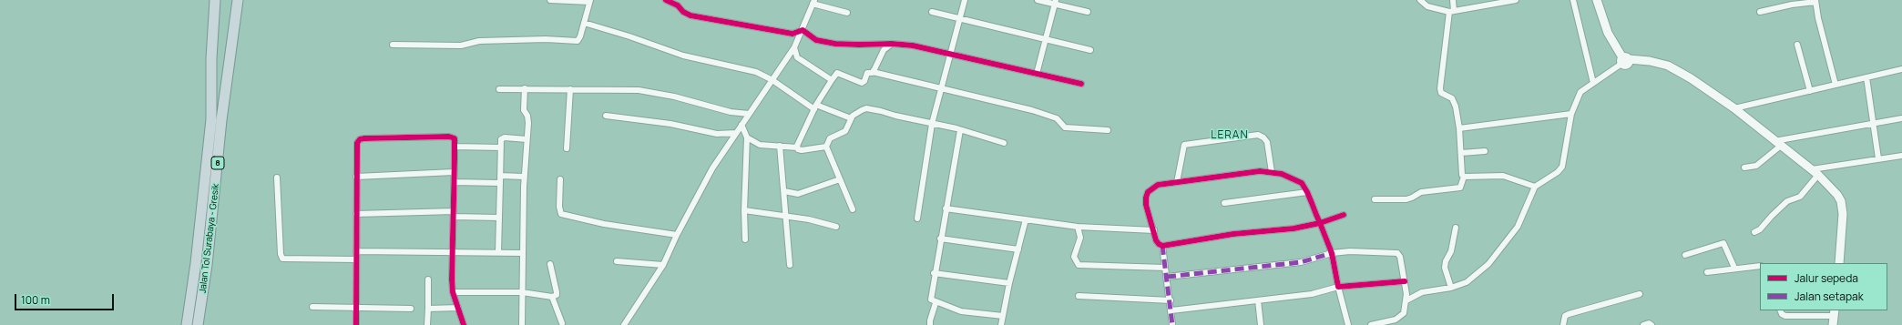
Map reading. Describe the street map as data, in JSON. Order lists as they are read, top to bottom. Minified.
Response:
{"streets":{"highway":["8","Jalan Tol Surabaya - Gresik"]},"districts":["LERAN"],"legend":["Jalur sepeda","Jalan setapak"],"scale_bar":"100 m"}
